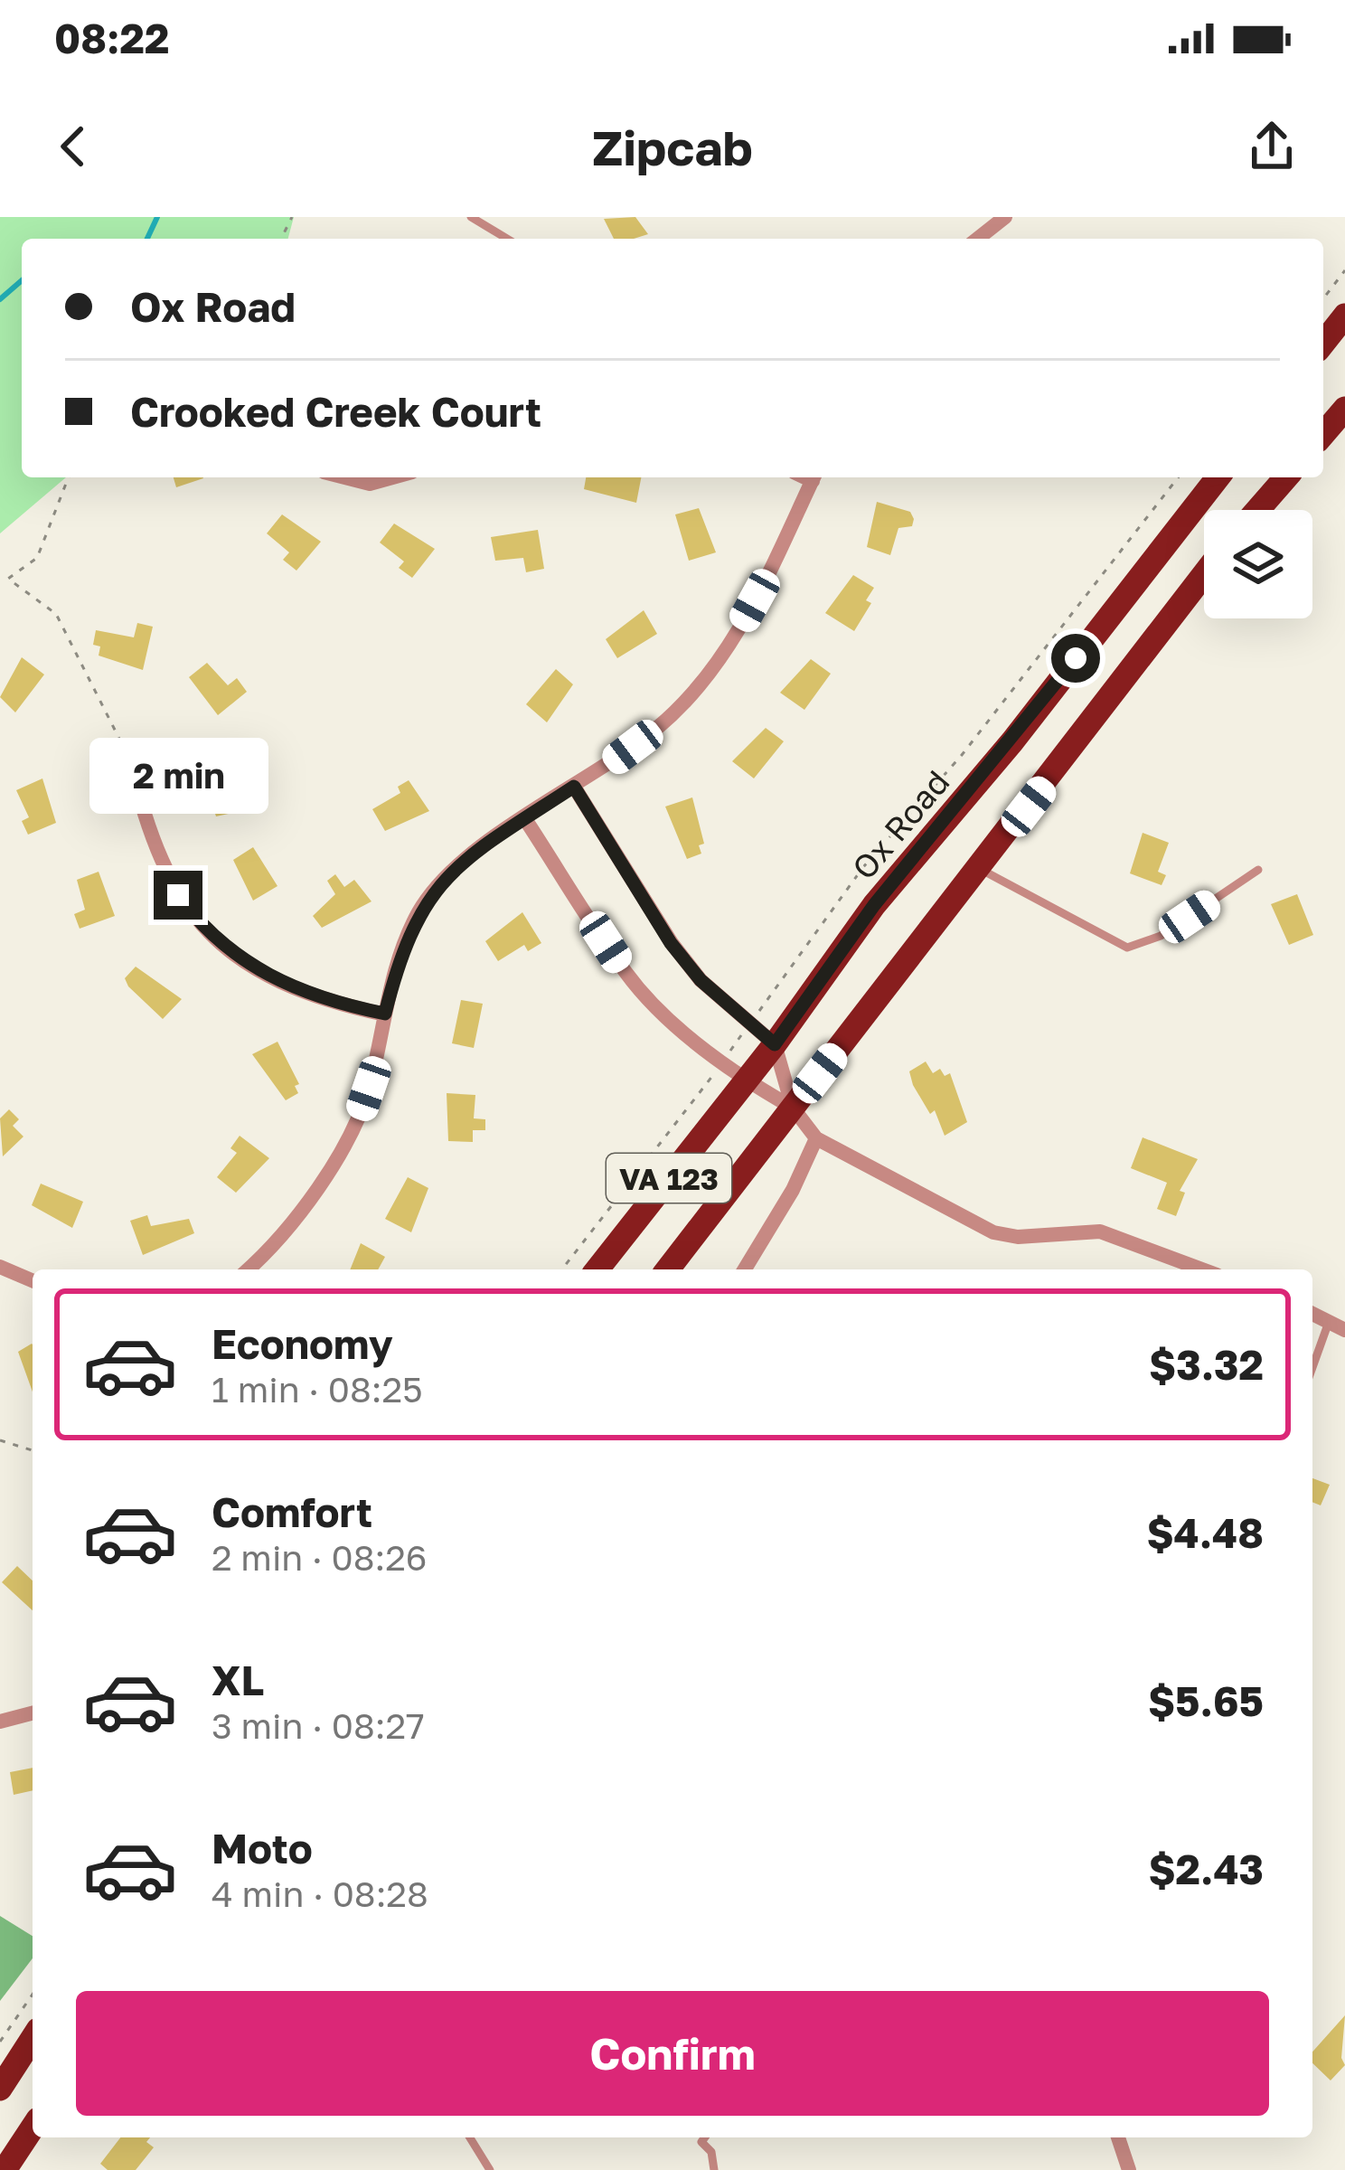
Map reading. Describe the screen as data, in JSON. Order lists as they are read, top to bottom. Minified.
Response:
{"streets":{"highway":["Ox Road","VA 123"]},"page":{"status":"08:22","header":"Zipcab","banner":["Ox Road","Crooked Creek Court"],"bubble":"2 min","list":[{"name":"Economy","note":"1 min · 08:25","value":"$3.32"},{"name":"Comfort","note":"2 min · 08:26","value":"$4.48"},{"name":"XL","note":"3 min · 08:27","value":"$5.65"},{"name":"Moto","note":"4 min · 08:28","value":"$2.43"}],"buttons":"Confirm"}}
